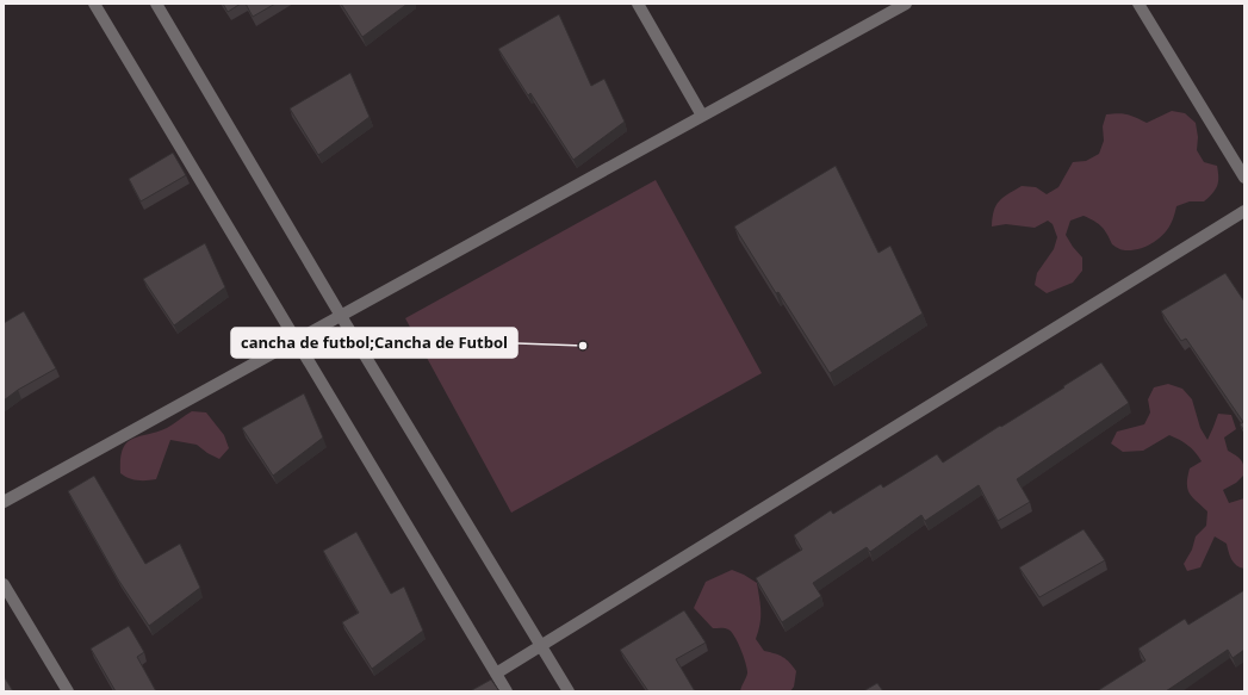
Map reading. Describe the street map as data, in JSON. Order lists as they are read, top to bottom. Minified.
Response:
{"places":["cancha de futbol;Cancha de Futbol"]}
